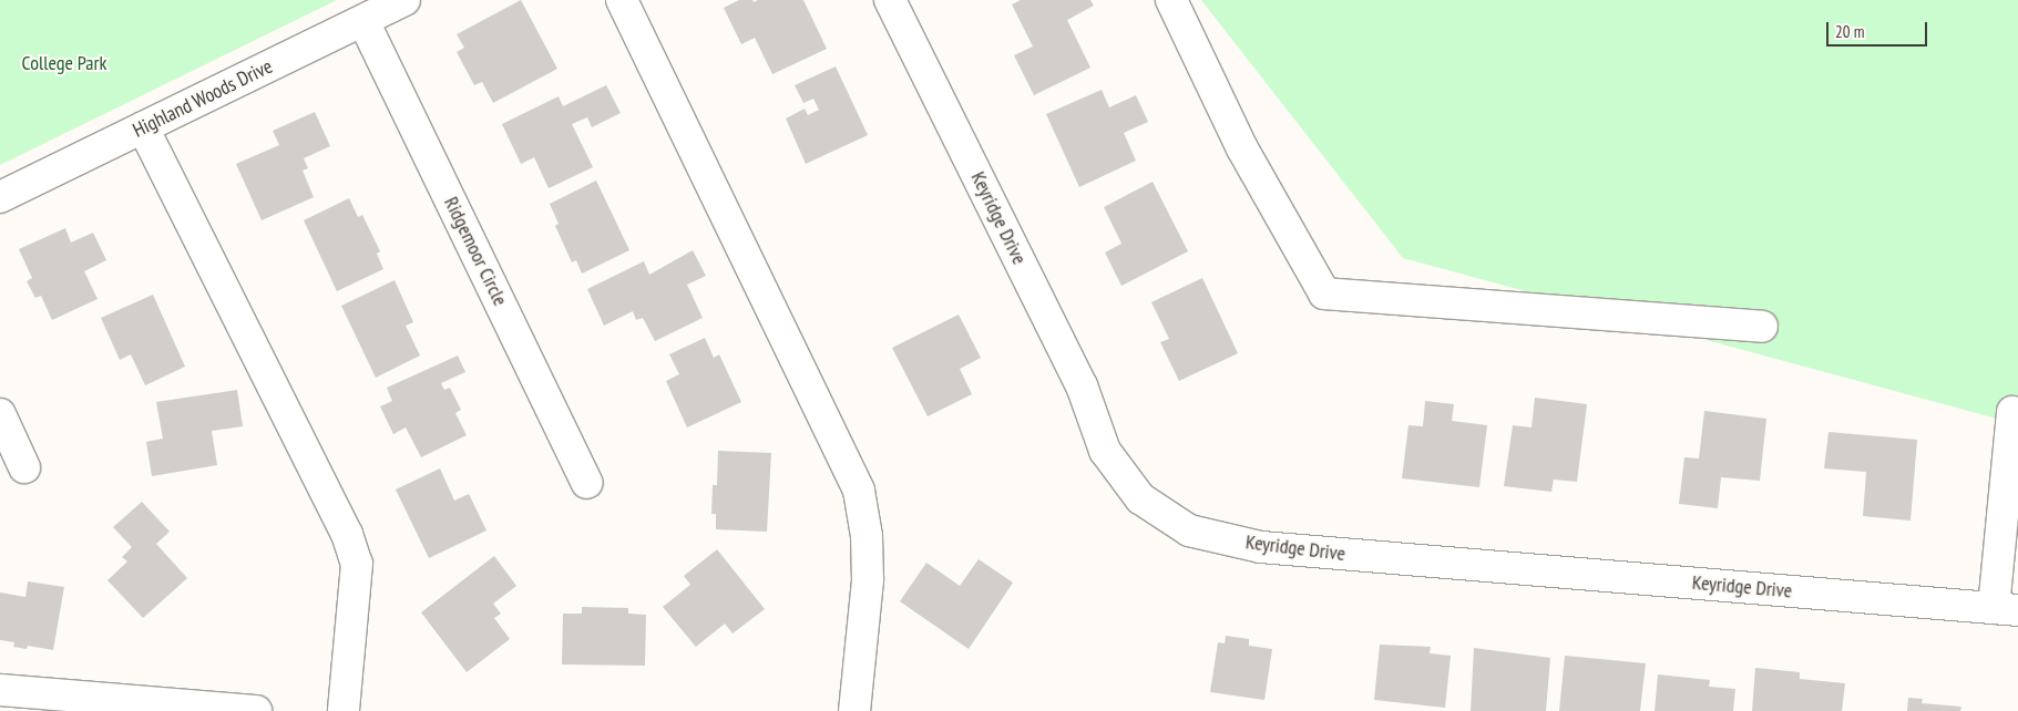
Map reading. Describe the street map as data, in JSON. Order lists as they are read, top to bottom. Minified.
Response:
{"streets":{"street":["Highland Woods Drive","Keyridge Drive","Ridgemoor Circle"]},"crossings":[["Highland Woods Drive","Ridgemoor Circle"]],"parks":["College Park"],"scale_bar":"20 m"}
